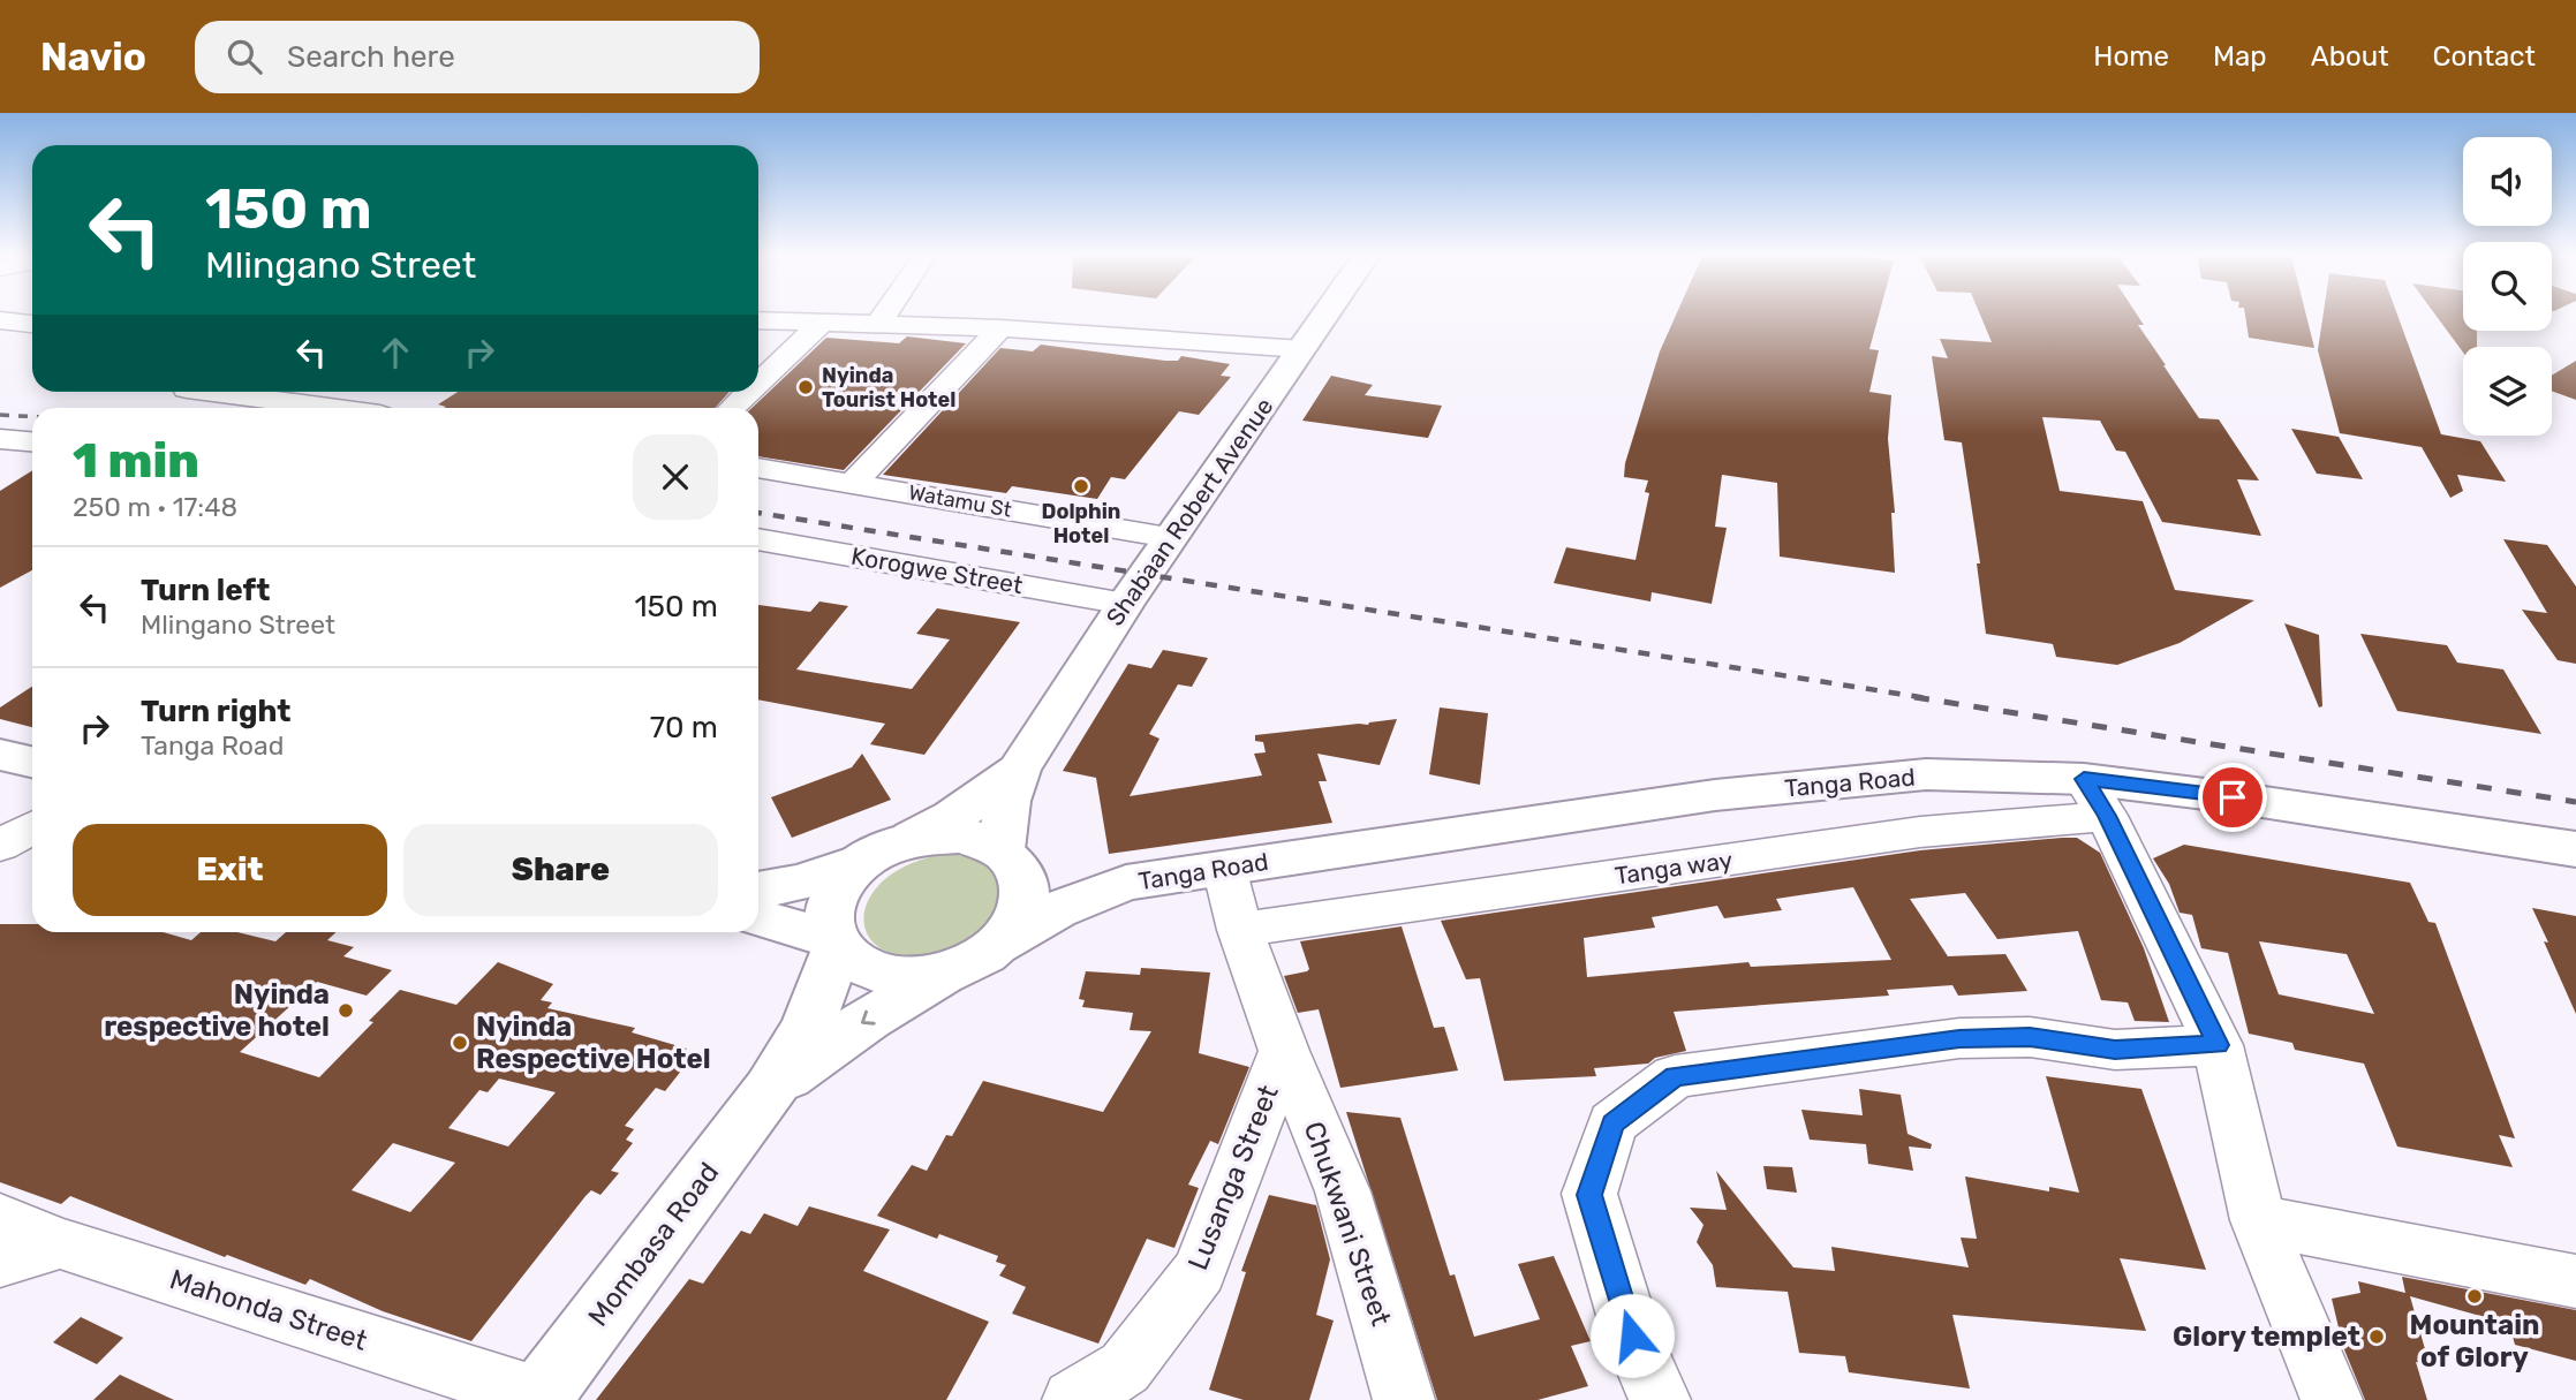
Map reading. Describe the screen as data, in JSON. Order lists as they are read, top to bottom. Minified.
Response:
{"streets":{"main road":["Shabaan Robert Avenue","Tanga Road","Mombasa Road"],"street":["Watamu St","Korogwe Street","Tanga way","Lusanga Street","Chukwani Street","Mahonda Street"]},"crossings":[["Watamu St","Shabaan Robert Avenue"],["Shabaan Robert Avenue","Korogwe Street"],["Tanga Road","Tanga way"],["Tanga Road","Chukwani Street"],["Tanga way","Chukwani Street"],["Lusanga Street","Chukwani Street"],["Mombasa Road","Mahonda Street"]],"places":["Nyinda Tourist Hotel","Dolphin Hotel","Nyinda respective hotel","Nyinda Respective Hotel","Mountain of Glory","Glory templet"],"page":{"header":"Navio","search":"Search here","nav":["Home","Map","About","Contact"],"turn":["150 m","Mlingano Street"],"heading":["1 min","250 m · 17:48"],"list":[{"name":"Turn left","note":"Mlingano Street","value":"150 m"},{"name":"Turn right","note":"Tanga Road","value":"70 m"}],"buttons":["Exit","Share"]}}
